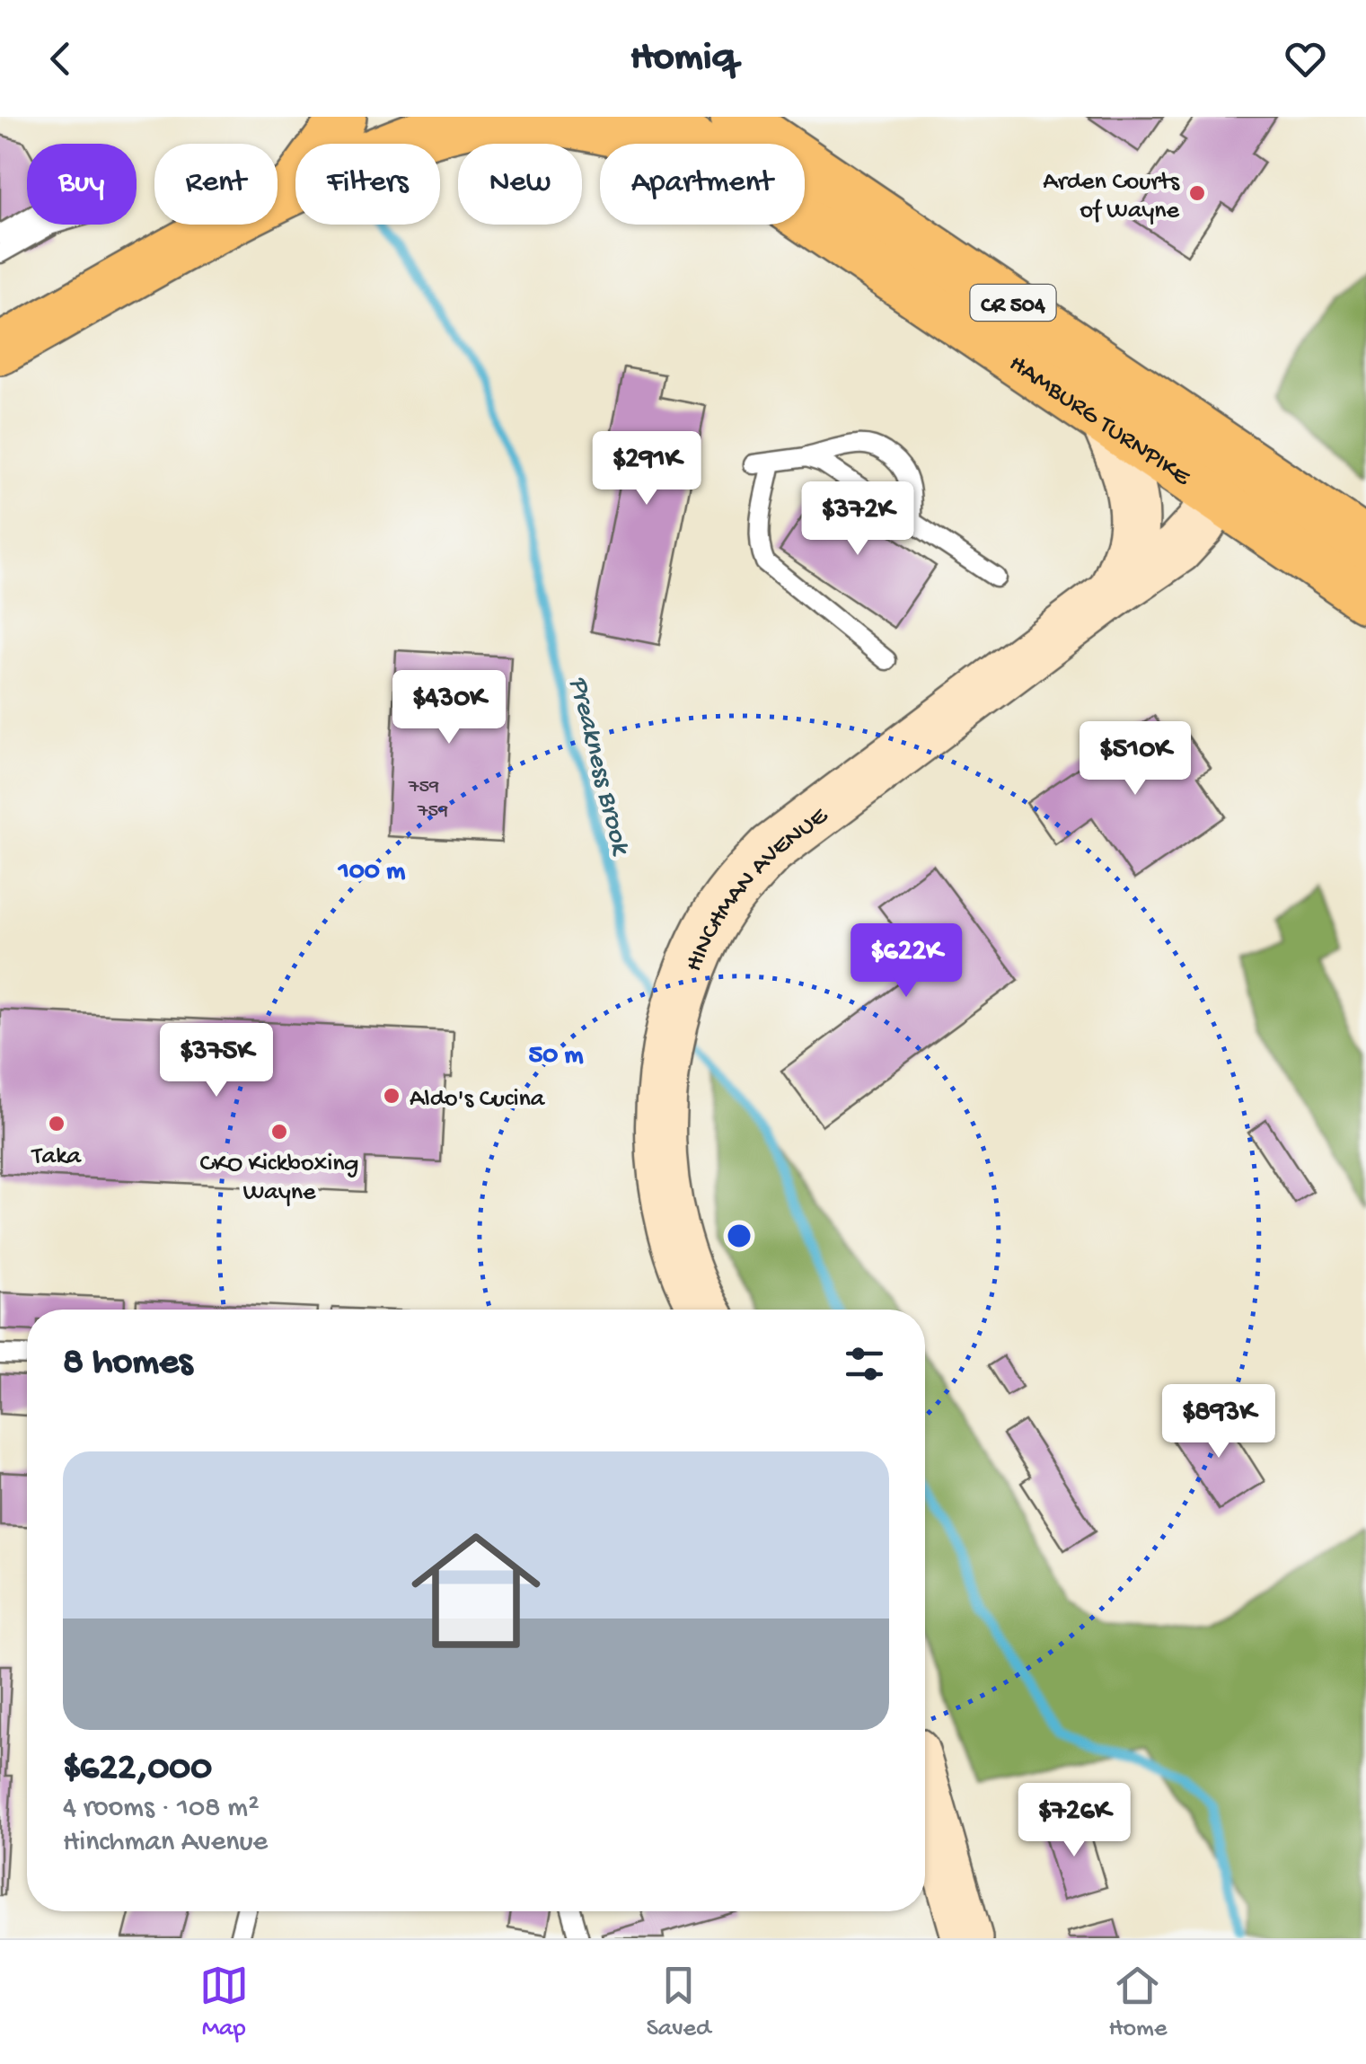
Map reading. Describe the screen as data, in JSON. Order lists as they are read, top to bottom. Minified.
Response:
{"streets":{"main road":["CR 504","HAMBURG TURNPIKE"],"street":["HINCHMAN AVENUE"]},"crossings":[["CR 504","HAMBURG TURNPIKE"],["CR 504","HINCHMAN AVENUE"],["HAMBURG TURNPIKE","HINCHMAN AVENUE"]],"water":["Preakness Brook"],"places":["Arden Courts of Wayne","Aldo's Cucina","Taka","CKO Kickboxing Wayne"],"house_numbers":["759","759"],"page":{"header":"Homiq","chip":["Buy","Rent","Filters","New","Apartment"],"price":["$291K","$372K","$430K","$510K","$622K","$375K","$893K","$726K"],"heading":"8 homes","list":[{"name":"$622,000","note":"4 rooms · 108 m² · Hinchman Avenue"}],"tabs":["Map","Saved","Home"]},"rings":["100 m","50 m"]}
